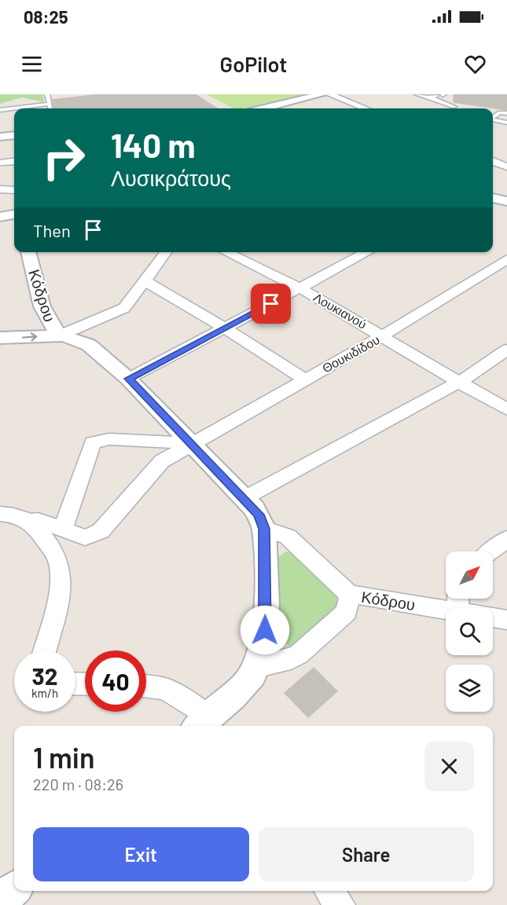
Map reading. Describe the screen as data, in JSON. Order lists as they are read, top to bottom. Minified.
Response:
{"streets":{"street":["Κόδρου","Λουκιανού","Θουκιδίδου"]},"crossings":[["Κόδρου","Θουκιδίδου"],["Λουκιανού","Θουκιδίδου"]],"north":"top right","page":{"status":"08:25","header":"GoPilot","turn":["140 m","Λυσικράτους"],"then":"Then","speed":"32 km/h","limit":"40","heading":["1 min","220 m · 08:26"],"buttons":["Exit","Share"]}}
